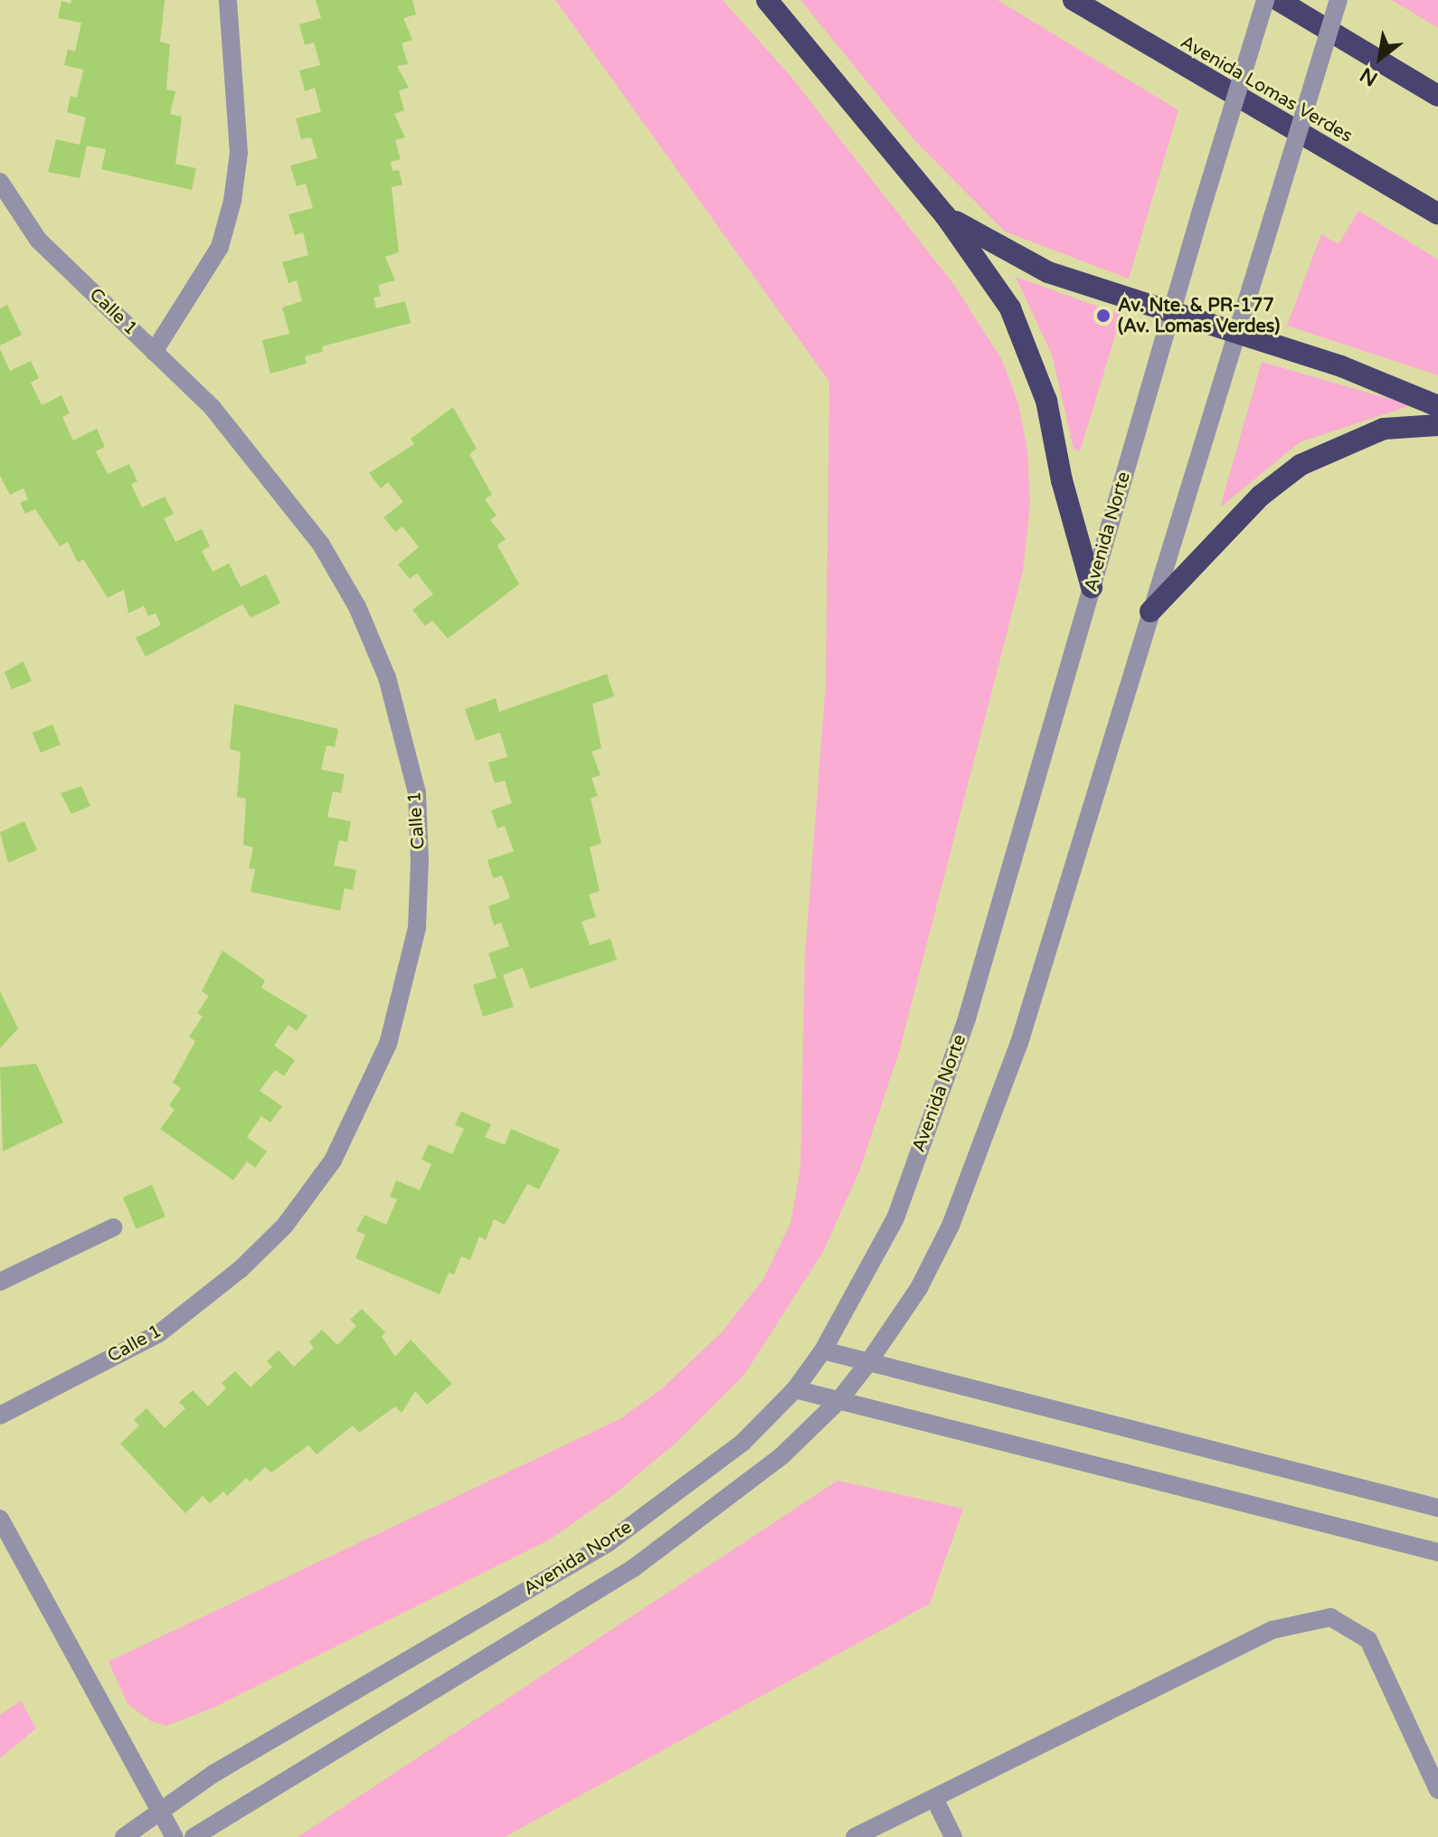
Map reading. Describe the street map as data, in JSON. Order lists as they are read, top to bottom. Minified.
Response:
{"streets":{"highway":["Avenida Lomas Verdes"],"street":["Calle 1","Avenida Norte"]},"places":["Av. Nte. & PR-177 (Av. Lomas Verdes)"],"north":"bottom left"}
